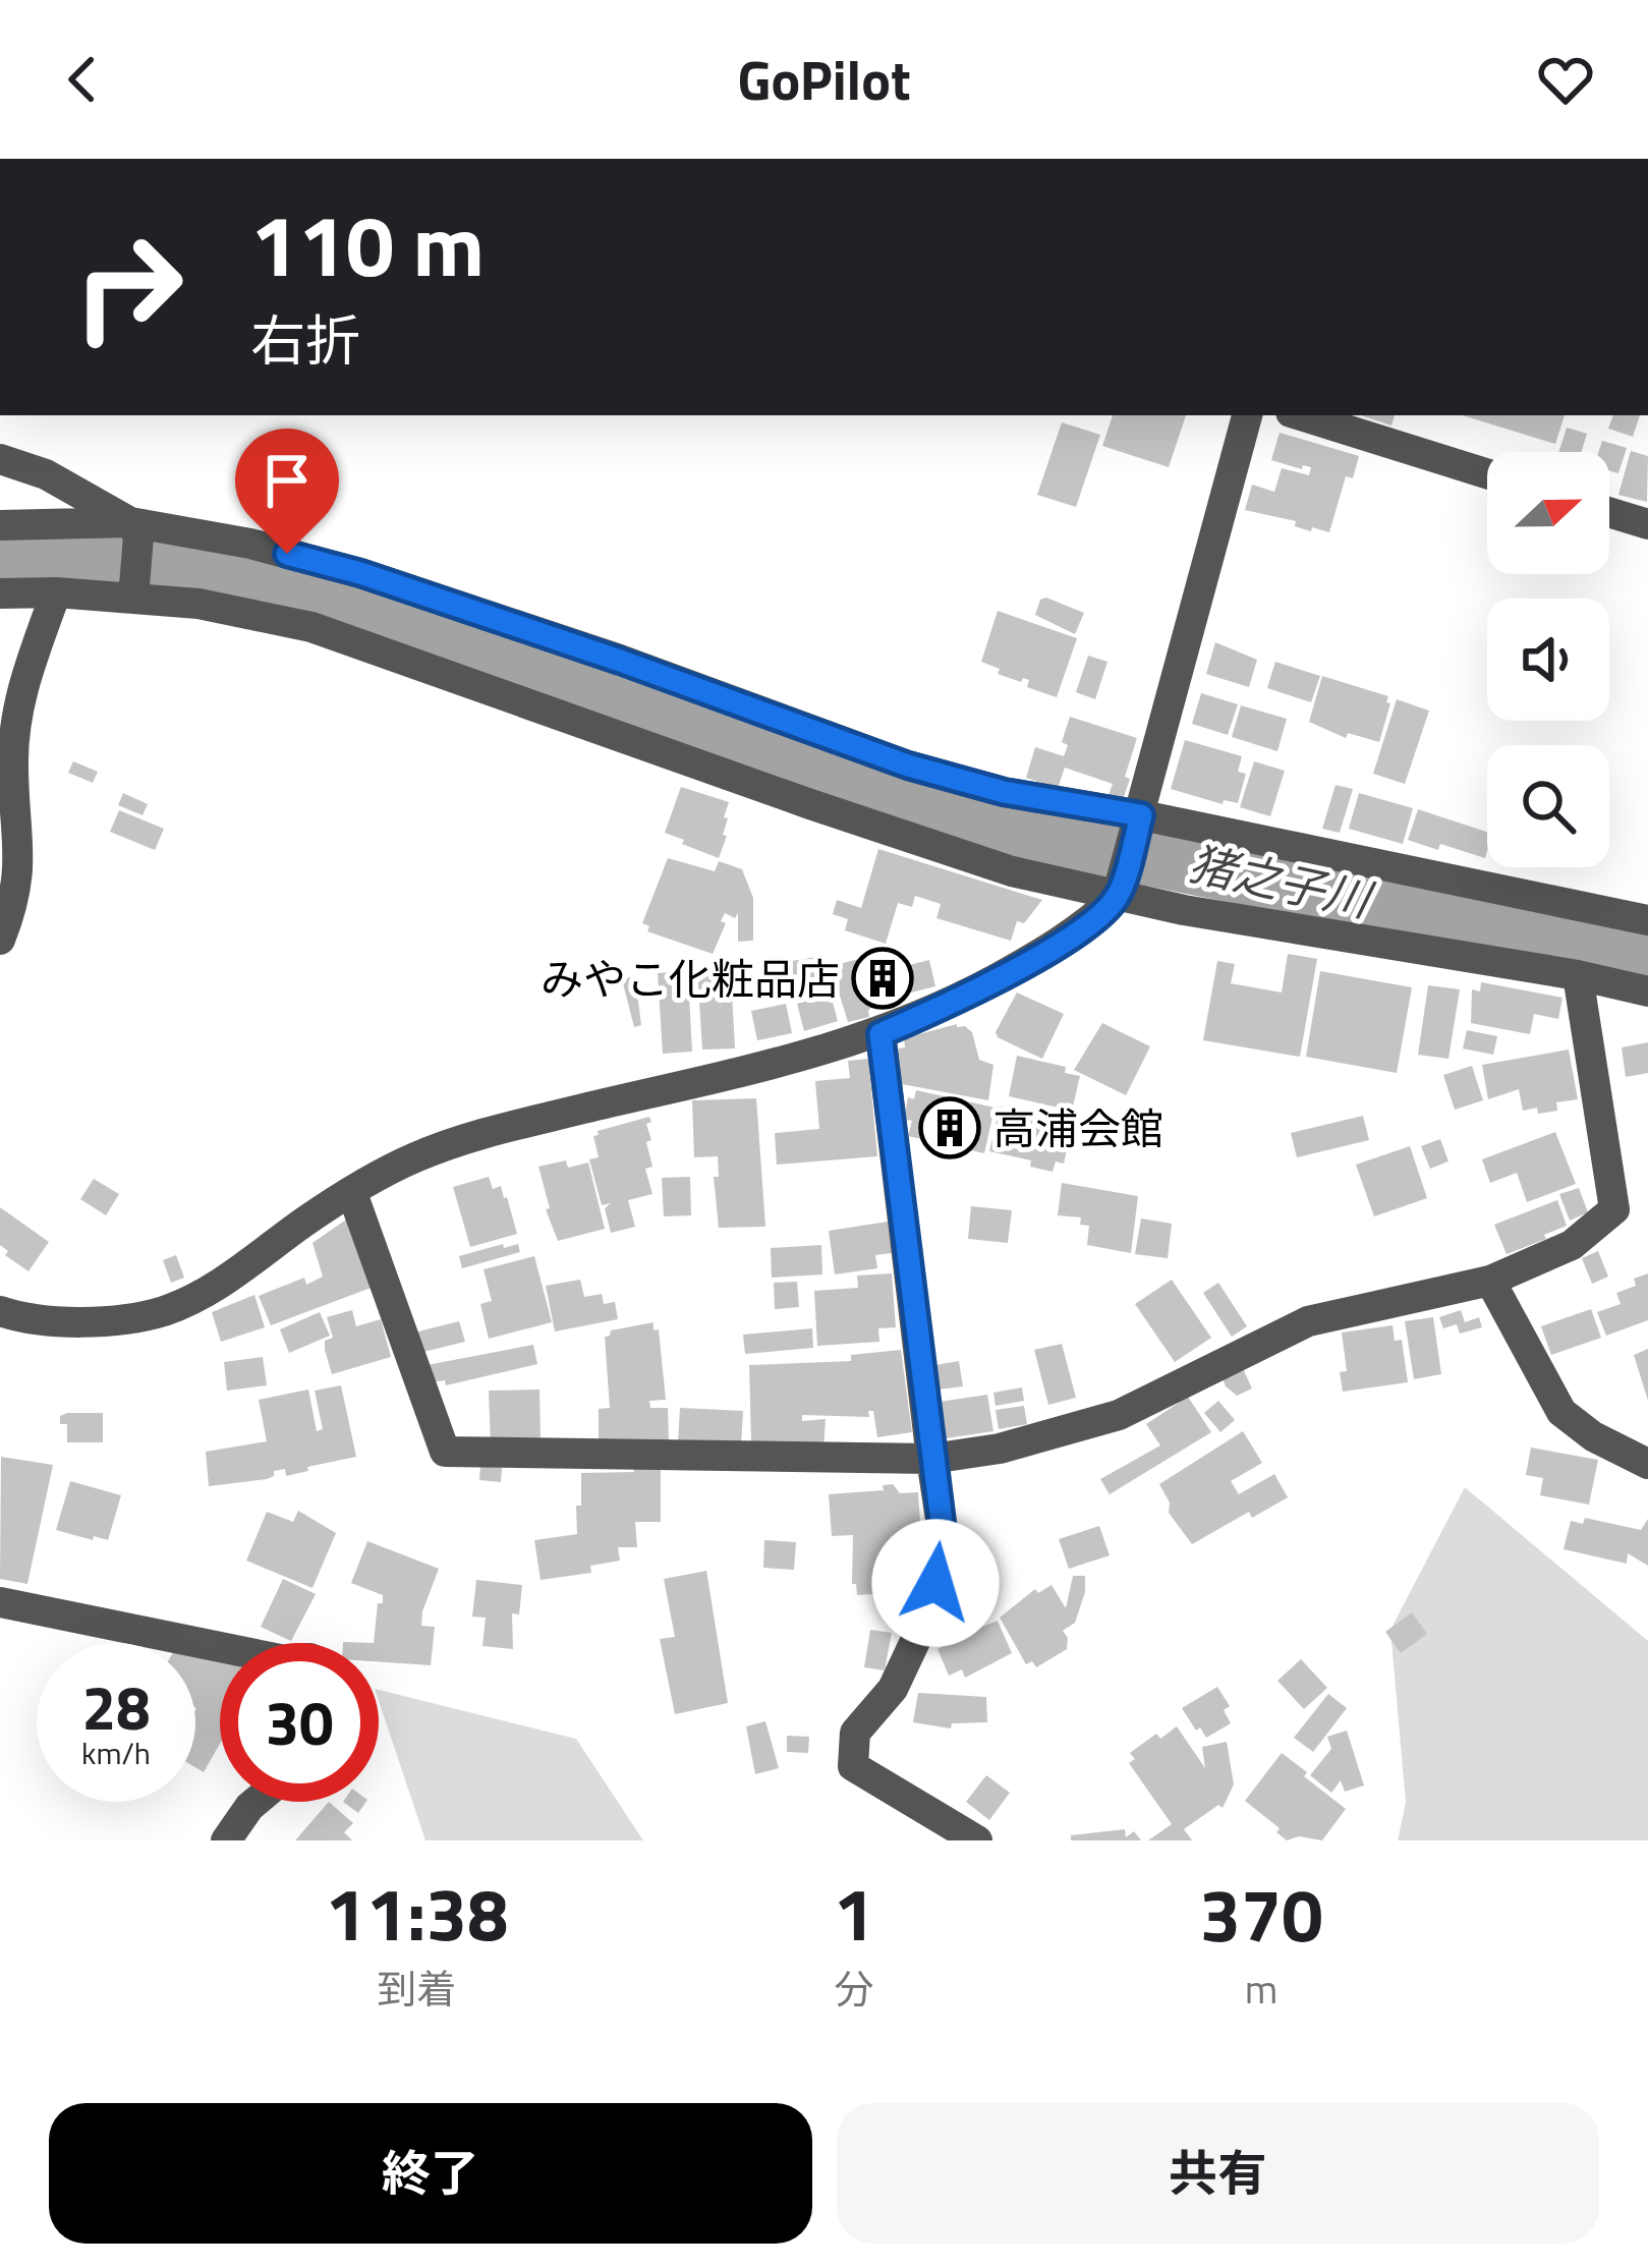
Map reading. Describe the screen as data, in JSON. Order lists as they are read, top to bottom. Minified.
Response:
{"water":["猪之子川"],"places":{"building":["みやこ化粧品店","高浦会館"]},"north":"right","page":{"header":"GoPilot","turn":["110 m","右折"],"speed":"28 km/h","limit":"30","eta":["11:38","到着","1","分","370","m"],"buttons":["終了","共有"]}}
